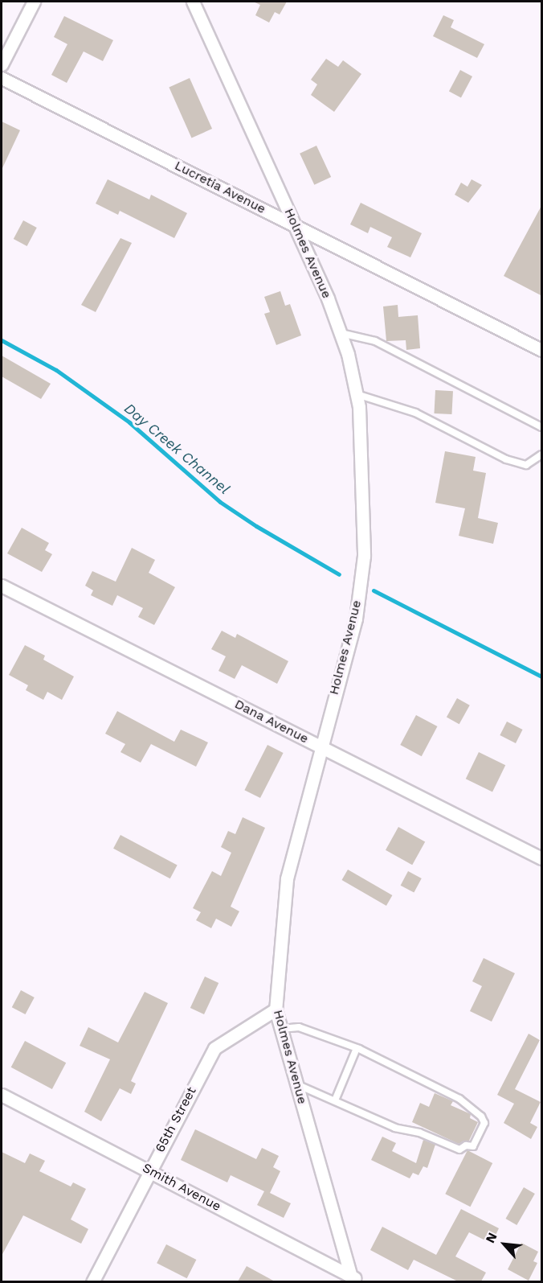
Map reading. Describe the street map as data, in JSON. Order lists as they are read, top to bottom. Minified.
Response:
{"streets":{"street":["Lucretia Avenue","Holmes Avenue","Dana Avenue","65th Street","Smith Avenue"]},"crossings":[["Lucretia Avenue","Holmes Avenue"],["Holmes Avenue","Dana Avenue"],["Holmes Avenue","65th Street"],["Holmes Avenue","Smith Avenue"],["65th Street","Smith Avenue"]],"water":["Day Creek Channel"],"north":"top left"}
